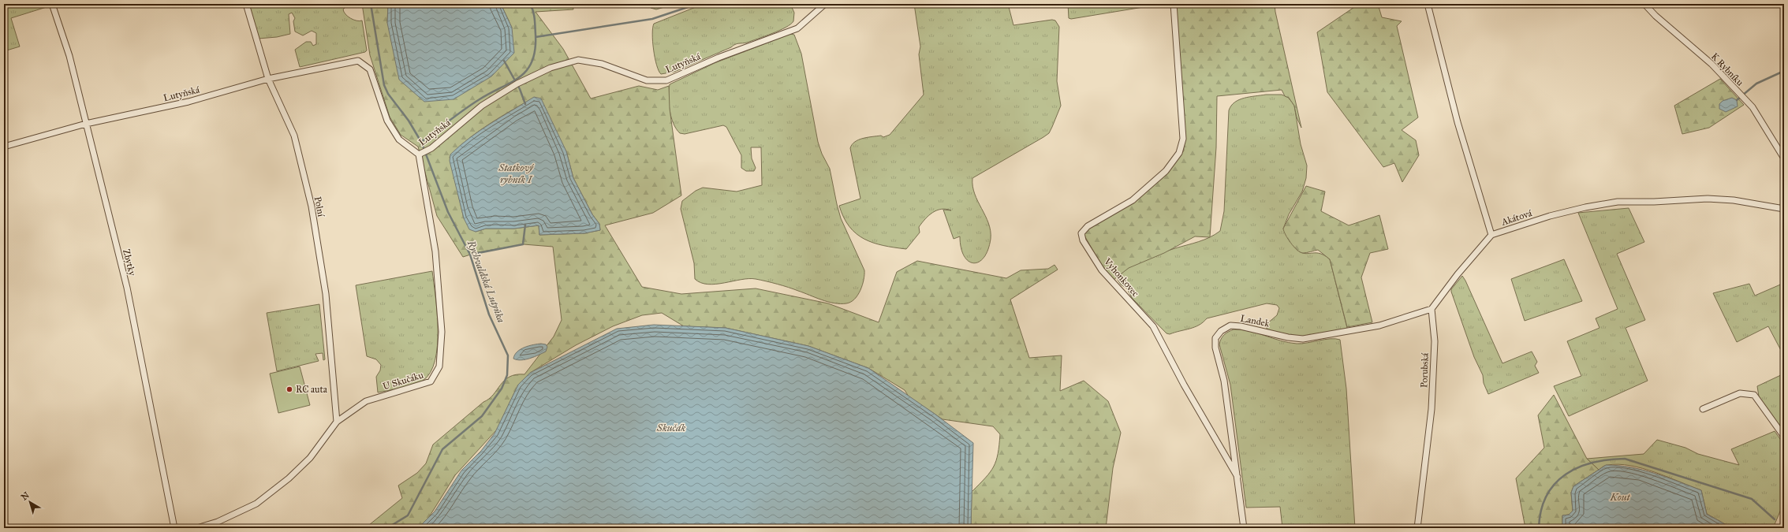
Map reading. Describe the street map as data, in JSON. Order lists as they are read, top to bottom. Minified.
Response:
{"streets":{"street":["Lutyňská","K Rybníku","Polní","Akátová","Zbytky","Vyhonkovec","Landek","Porubská","U Skučáku"]},"crossings":[["Lutyňská","Polní"],["Lutyňská","Zbytky"],["Lutyňská","U Skučáku"],["Polní","U Skučáku"],["Vyhonkovec","Landek"],["Landek","Porubská"]],"water":["Statkový rybník I","Rychvaldská Lutyňka","Skučák","Kout"],"places":["RC auta"],"north":"top left"}
